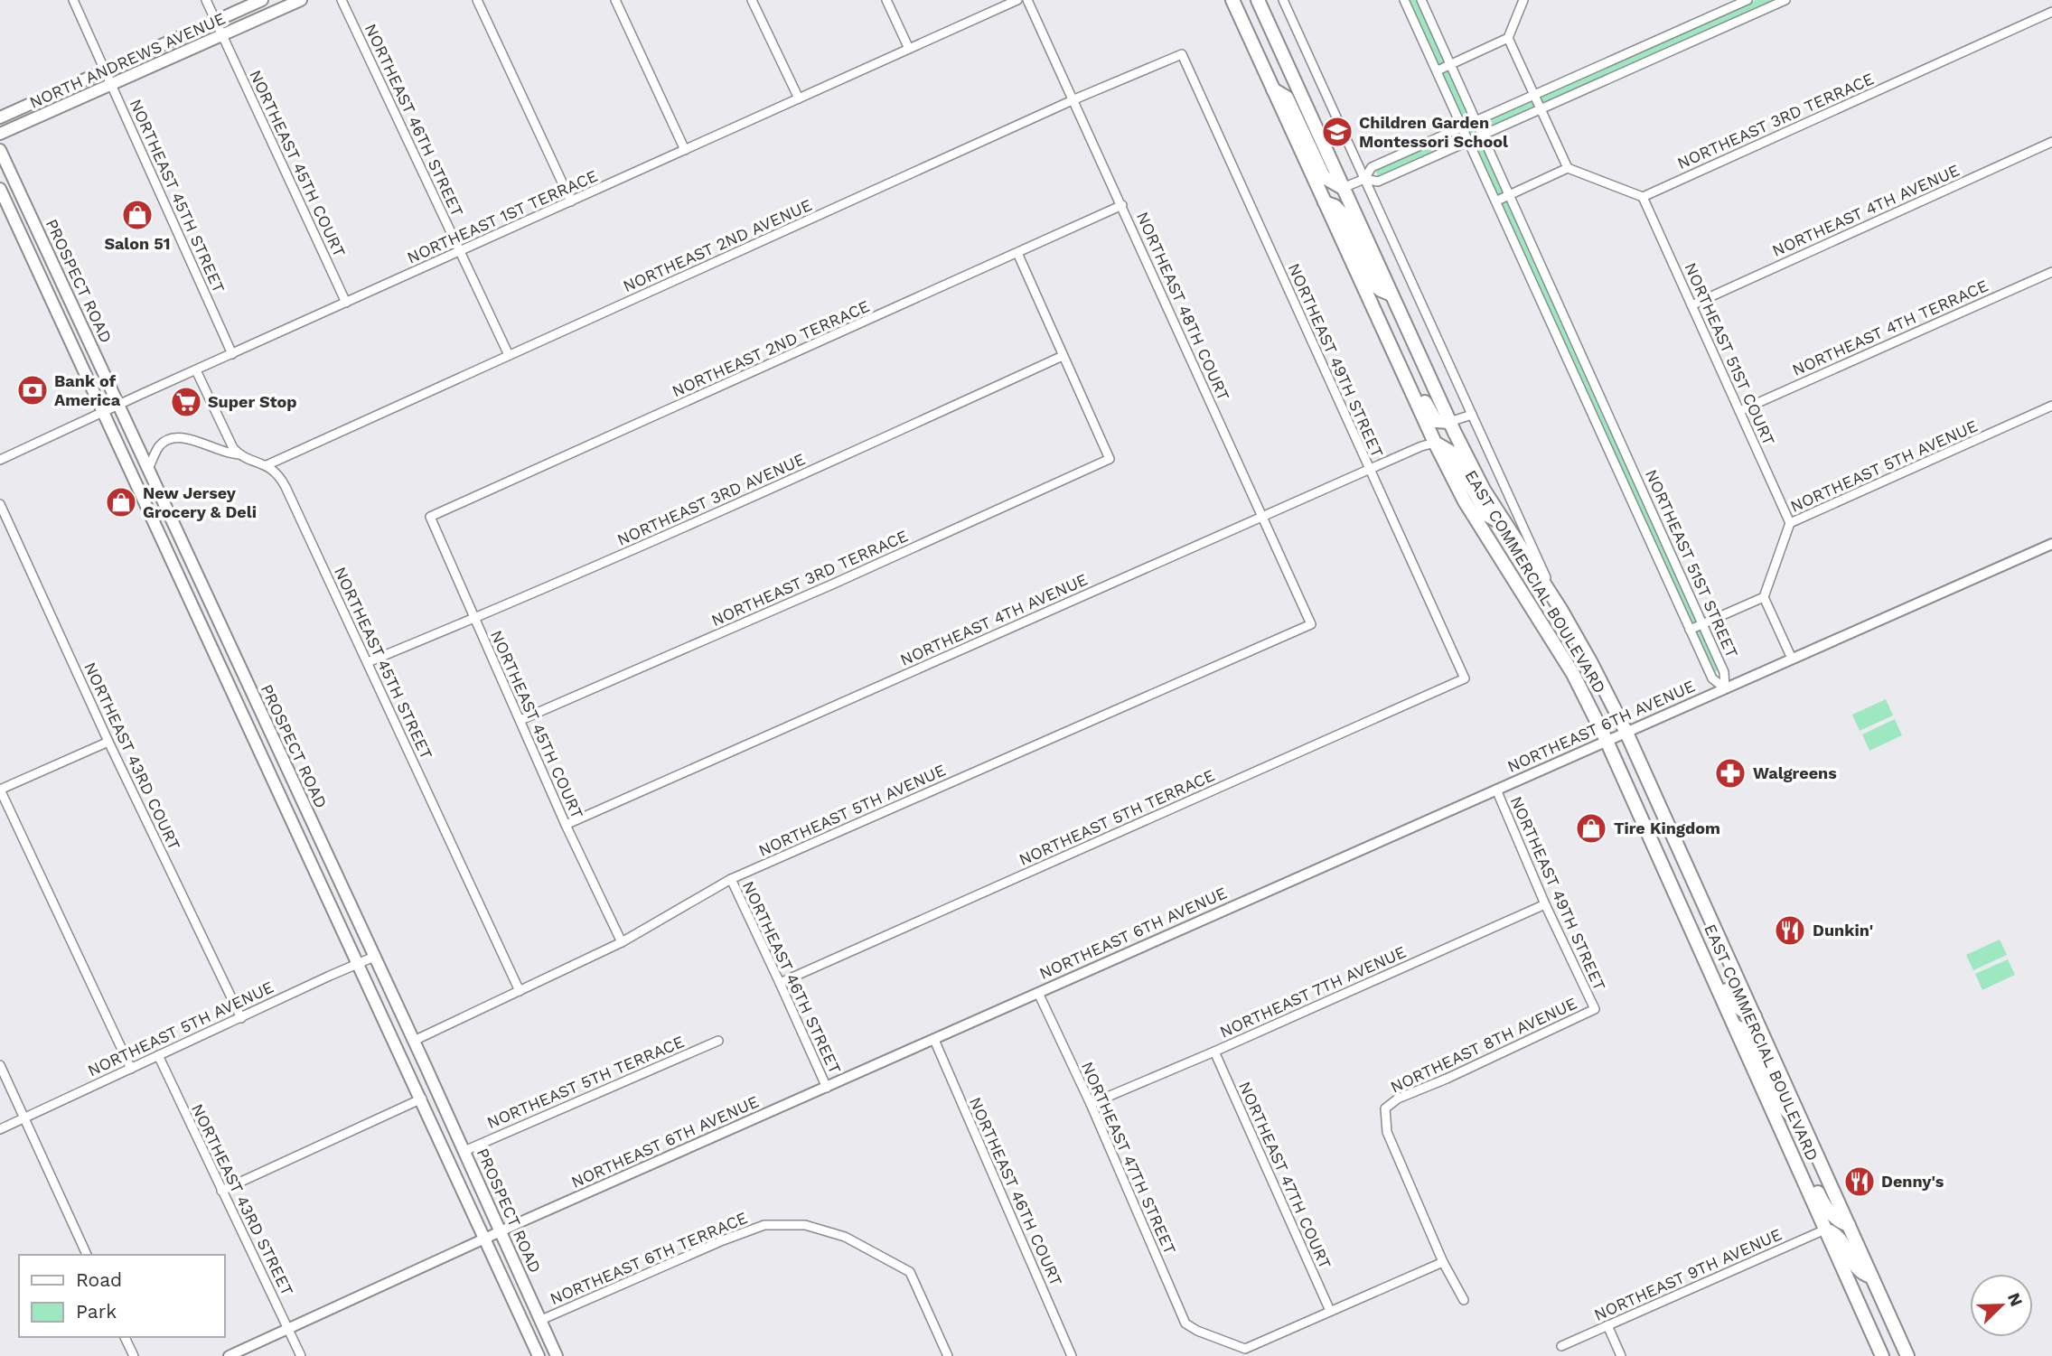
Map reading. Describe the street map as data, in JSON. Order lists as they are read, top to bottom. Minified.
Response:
{"streets":{"main road":["NORTH ANDREWS AVENUE","PROSPECT ROAD","EAST COMMERCIAL BOULEVARD"],"street":["NORTHEAST 46TH STREET","NORTHEAST 3RD TERRACE","NORTHEAST 45TH COURT","NORTHEAST 45TH STREET","NORTHEAST 4TH AVENUE","NORTHEAST 1ST TERRACE","NORTHEAST 2ND AVENUE","NORTHEAST 48TH COURT","NORTHEAST 4TH TERRACE","NORTHEAST 2ND TERRACE","NORTHEAST 51ST COURT","NORTHEAST 49TH STREET","NORTHEAST 5TH AVENUE","NORTHEAST 3RD AVENUE","NORTHEAST 51ST STREET","NORTHEAST 6TH AVENUE","NORTHEAST 43RD COURT","NORTHEAST 5TH TERRACE","NORTHEAST 7TH AVENUE","NORTHEAST 8TH AVENUE","NORTHEAST 47TH STREET","NORTHEAST 47TH COURT","NORTHEAST 46TH COURT","NORTHEAST 43RD STREET","NORTHEAST 6TH TERRACE","NORTHEAST 9TH AVENUE"]},"crossings":[["NORTH ANDREWS AVENUE","NORTHEAST 45TH COURT"],["NORTH ANDREWS AVENUE","NORTHEAST 45TH STREET"],["NORTHEAST 46TH STREET","NORTHEAST 1ST TERRACE"],["NORTHEAST 46TH STREET","NORTHEAST 2ND AVENUE"],["NORTHEAST 46TH STREET","NORTHEAST 5TH AVENUE"],["NORTHEAST 46TH STREET","NORTHEAST 6TH AVENUE"],["NORTHEAST 46TH STREET","NORTHEAST 5TH TERRACE"],["NORTHEAST 3RD TERRACE","NORTHEAST 45TH COURT"],["NORTHEAST 3RD TERRACE","NORTHEAST 51ST COURT"],["NORTHEAST 3RD TERRACE","NORTHEAST 3RD AVENUE"],["NORTHEAST 45TH COURT","NORTHEAST 4TH AVENUE"],["NORTHEAST 45TH COURT","NORTHEAST 1ST TERRACE"],["NORTHEAST 45TH COURT","NORTHEAST 2ND TERRACE"],["NORTHEAST 45TH COURT","NORTHEAST 5TH AVENUE"],["NORTHEAST 45TH COURT","NORTHEAST 3RD AVENUE"],["NORTHEAST 45TH STREET","NORTHEAST 1ST TERRACE"],["NORTHEAST 45TH STREET","NORTHEAST 2ND AVENUE"],["NORTHEAST 45TH STREET","NORTHEAST 5TH AVENUE"],["NORTHEAST 45TH STREET","NORTHEAST 3RD AVENUE"],["NORTHEAST 4TH AVENUE","NORTHEAST 48TH COURT"],["NORTHEAST 4TH AVENUE","NORTHEAST 51ST COURT"],["NORTHEAST 4TH AVENUE","NORTHEAST 49TH STREET"],["NORTHEAST 4TH AVENUE","EAST COMMERCIAL BOULEVARD"],["NORTHEAST 1ST TERRACE","PROSPECT ROAD"],["NORTHEAST 2ND AVENUE","NORTHEAST 48TH COURT"],["NORTHEAST 2ND AVENUE","NORTHEAST 49TH STREET"],["PROSPECT ROAD","NORTHEAST 5TH AVENUE"],["PROSPECT ROAD","NORTHEAST 6TH AVENUE"],["PROSPECT ROAD","NORTHEAST 5TH TERRACE"],["PROSPECT ROAD","NORTHEAST 6TH TERRACE"],["NORTHEAST 48TH COURT","NORTHEAST 2ND TERRACE"],["NORTHEAST 48TH COURT","NORTHEAST 5TH AVENUE"],["NORTHEAST 4TH TERRACE","NORTHEAST 51ST COURT"],["NORTHEAST 51ST COURT","NORTHEAST 5TH AVENUE"],["NORTHEAST 49TH STREET","NORTHEAST 6TH AVENUE"],["NORTHEAST 49TH STREET","NORTHEAST 5TH TERRACE"],["NORTHEAST 49TH STREET","NORTHEAST 7TH AVENUE"],["NORTHEAST 49TH STREET","NORTHEAST 8TH AVENUE"],["NORTHEAST 5TH AVENUE","NORTHEAST 43RD COURT"],["NORTHEAST 5TH AVENUE","NORTHEAST 43RD STREET"],["NORTHEAST 51ST STREET","NORTHEAST 6TH AVENUE"],["EAST COMMERCIAL BOULEVARD","NORTHEAST 6TH AVENUE"],["EAST COMMERCIAL BOULEVARD","NORTHEAST 9TH AVENUE"],["NORTHEAST 6TH AVENUE","NORTHEAST 47TH STREET"],["NORTHEAST 6TH AVENUE","NORTHEAST 46TH COURT"],["NORTHEAST 6TH AVENUE","NORTHEAST 43RD STREET"],["NORTHEAST 7TH AVENUE","NORTHEAST 47TH STREET"],["NORTHEAST 7TH AVENUE","NORTHEAST 47TH COURT"],["NORTHEAST 47TH STREET","NORTHEAST 47TH COURT"]],"places":{"school or university":["Children Garden Montessori School"],"shop":["Salon 51","New Jersey Grocery & Deli","Tire Kingdom"],"bank":["Bank of America"],"supermarket":["Super Stop"],"pharmacy":["Walgreens"],"restaurant":["Dunkin'","Denny's"]},"legend":["Road","Park"],"north":"top right"}
